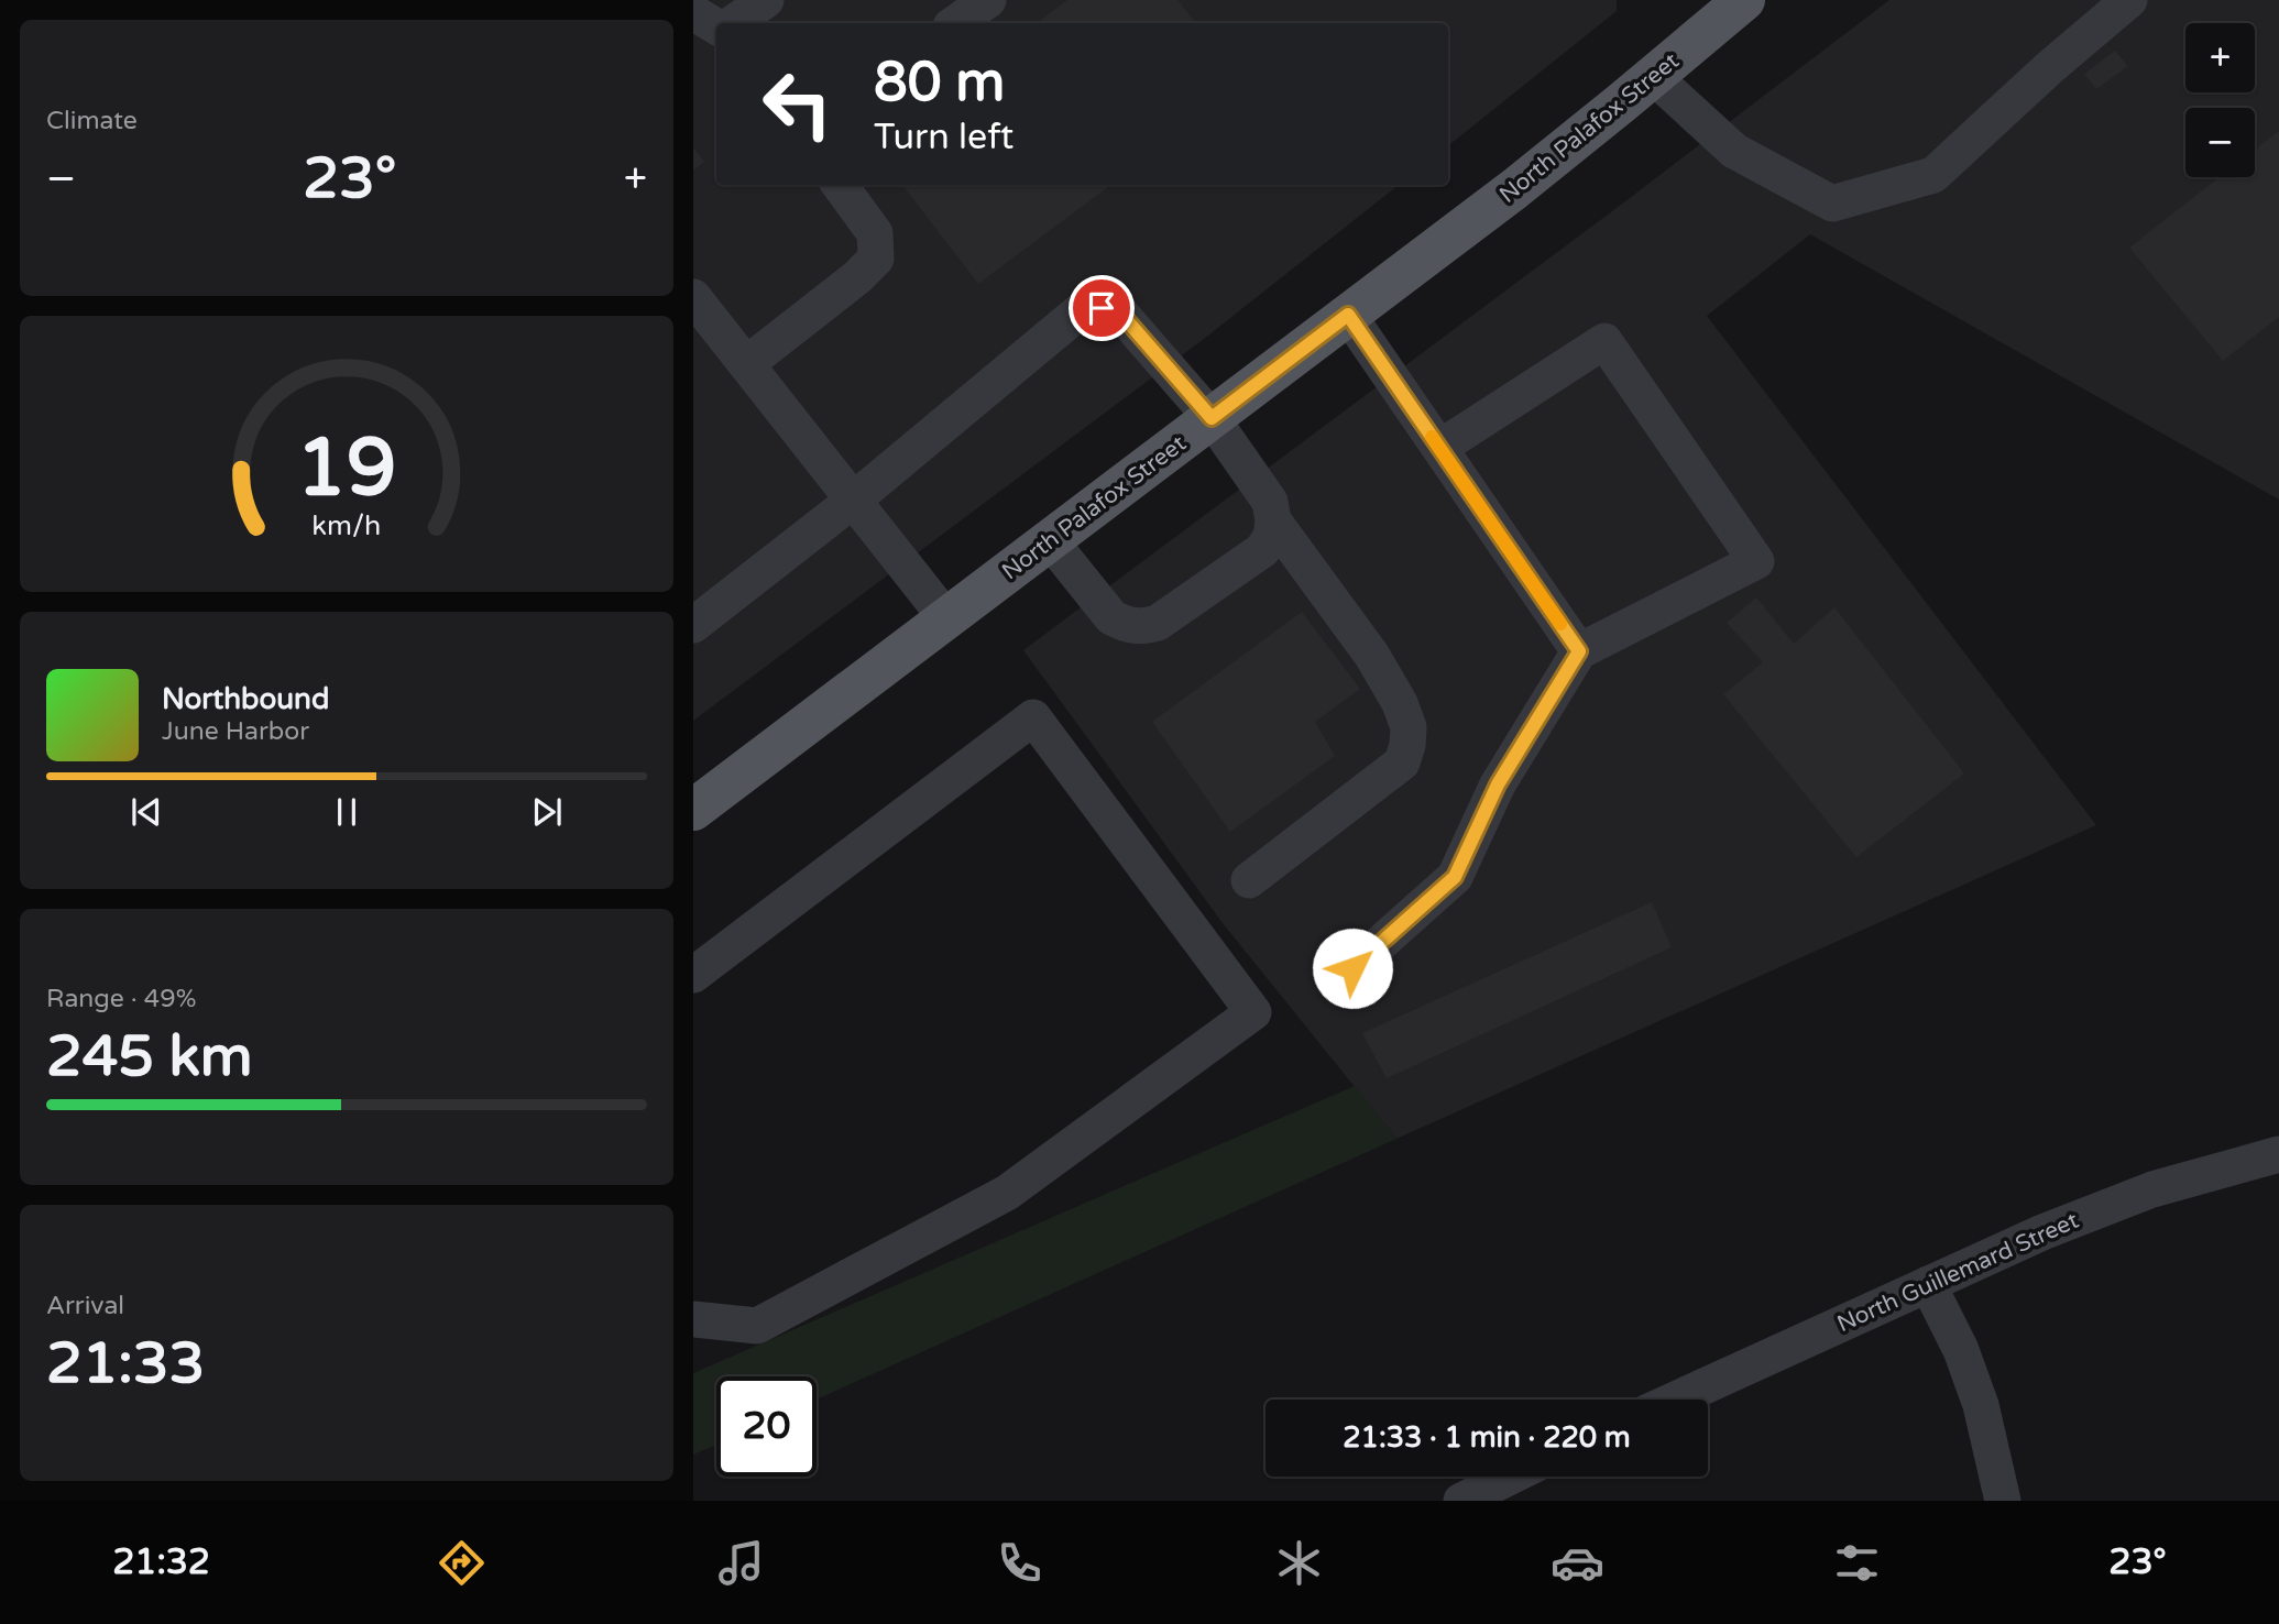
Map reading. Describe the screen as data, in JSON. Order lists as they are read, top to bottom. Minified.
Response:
{"streets":{"main road":["North Palafox Street"],"street":["North Guillemard Street"]},"page":{"tile":["Climate",["Range · 49%","245 km"],["Arrival","21:33"]],"map_buttons":["+","−"],"turn":["80 m","Turn left"],"heat":["−","23°","+"],"song":["Northbound","June Harbor"],"limit":"20","trip":"21:33 · 1 min · 220 m","tabs":["21:32","23°"],"gauge":["19","km/h"]}}
